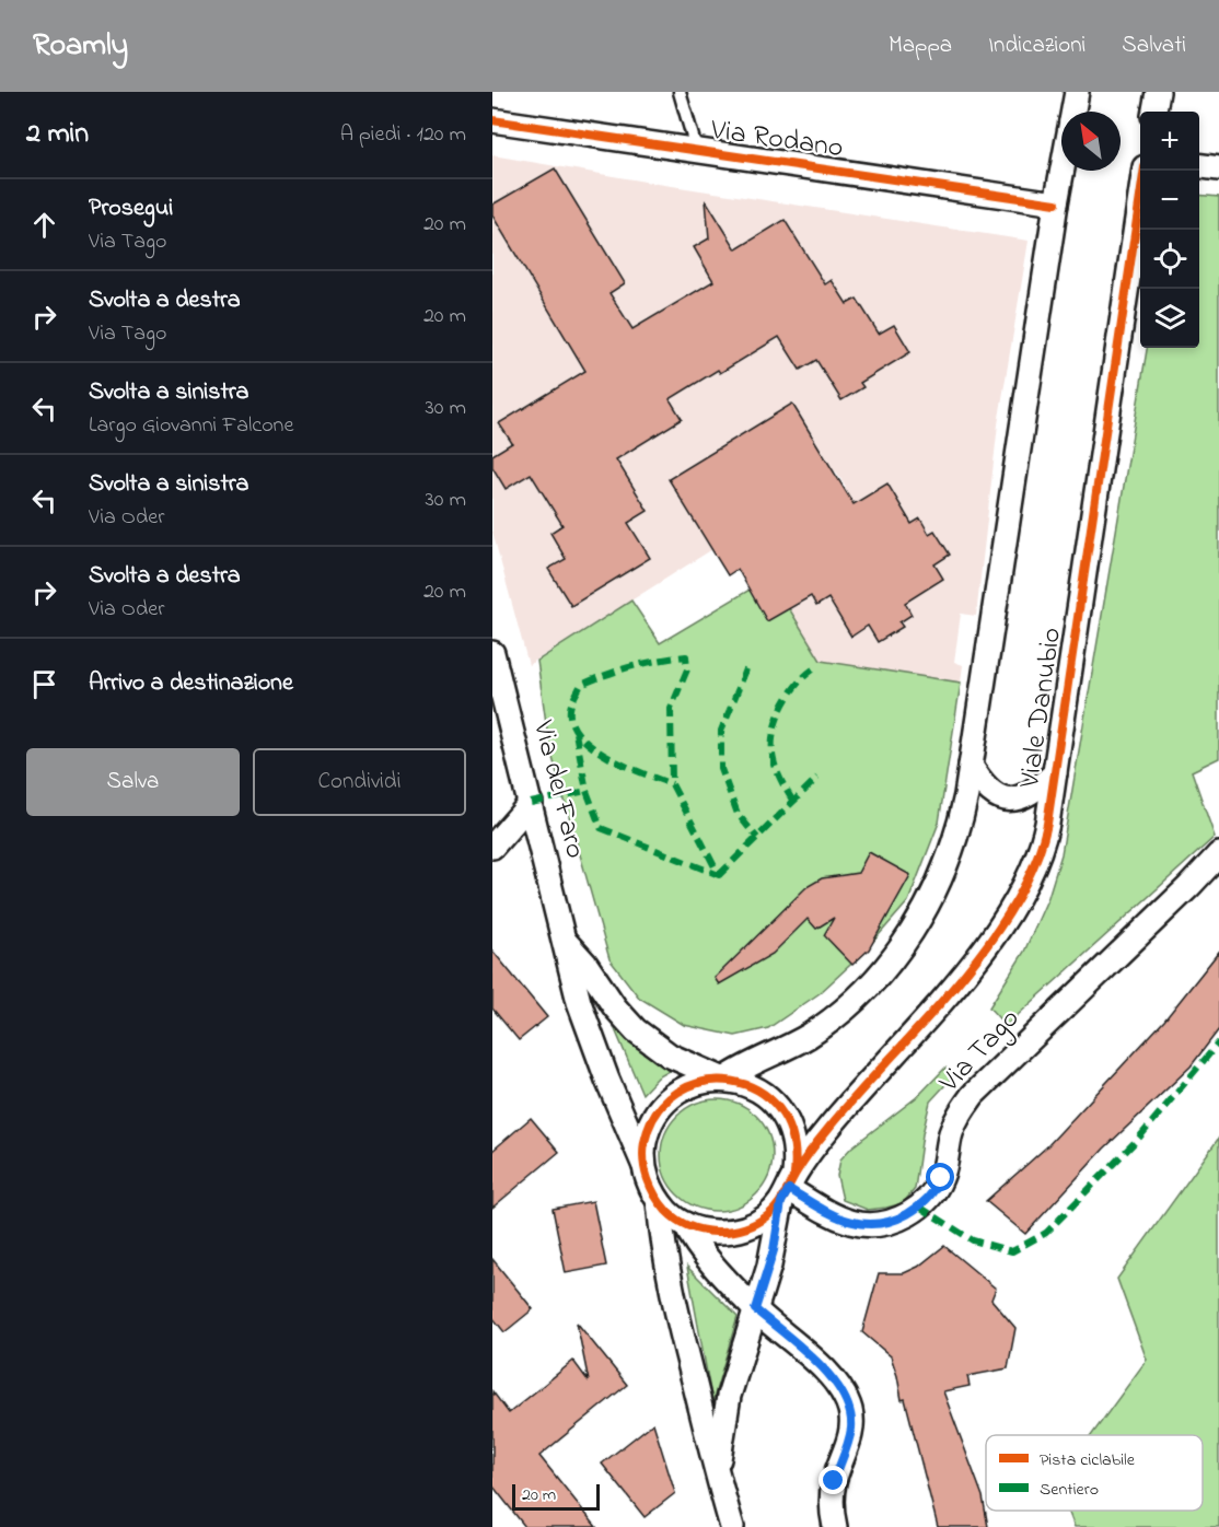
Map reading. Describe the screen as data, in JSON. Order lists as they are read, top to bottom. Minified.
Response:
{"streets":{"street":["Via Rodano","Viale Danubio","Via del Faro","Via Tago"]},"crossings":[["Viale Danubio","Via del Faro"],["Viale Danubio","Via Tago"],["Via del Faro","Via Tago"]],"legend":["Pista ciclabile","Sentiero"],"scale_bar":"20 m","north":"top left","page":{"header":"Roamly","nav":["Mappa","Indicazioni","Salvati"],"heading":["2 min","A piedi · 120 m"],"map_buttons":["+","−"],"list":[["Prosegui","Via Tago","20 m"],["Svolta a destra","Via Tago","20 m"],["Svolta a sinistra","Largo Giovanni Falcone","30 m"],["Svolta a sinistra","Via Oder","30 m"],["Svolta a destra","Via Oder","20 m"],"Arrivo a destinazione"],"buttons":["Salva","Condividi"],"scale":"20 m"}}
